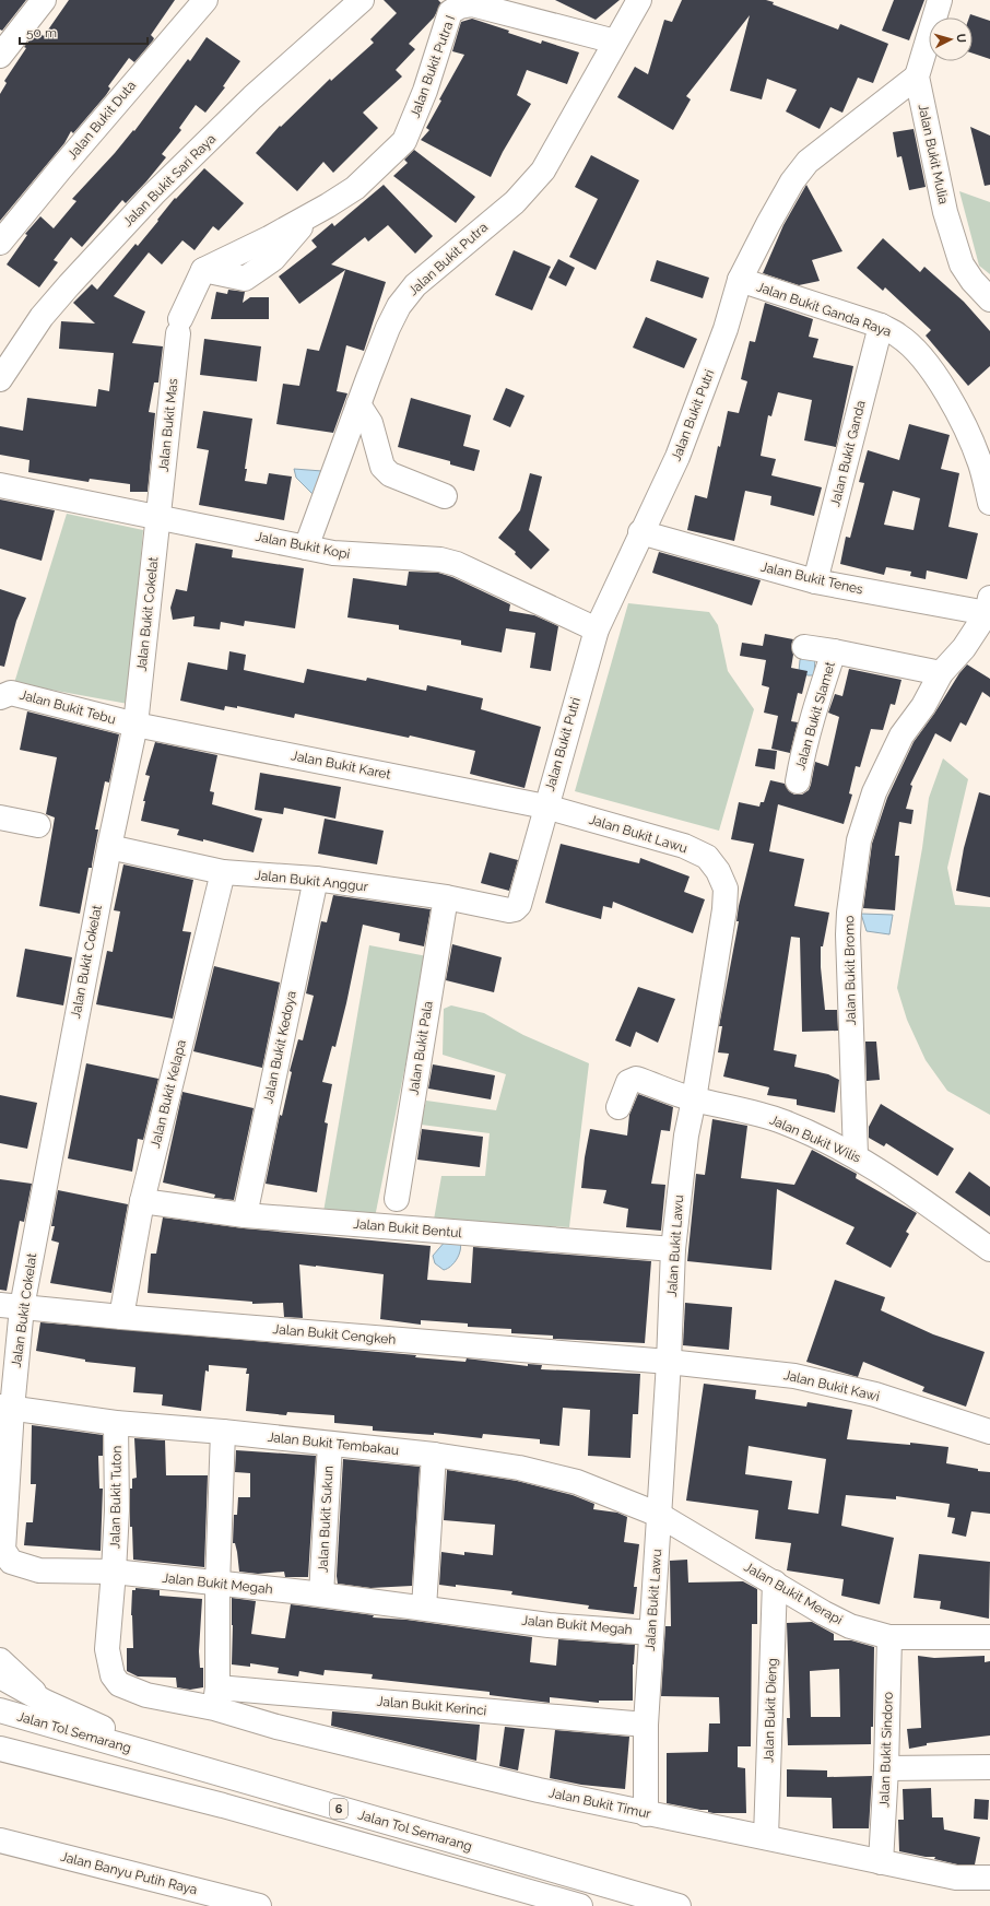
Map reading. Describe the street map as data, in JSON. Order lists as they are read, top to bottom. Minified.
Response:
{"streets":{"main road":["Jalan Bukit Putra I","Jalan Bukit Duta","Jalan Bukit Mulia","Jalan Bukit Sari Raya","Jalan Bukit Putra","Jalan Bukit Ganda Raya","Jalan Bukit Putri","Jalan Bukit Mas","Jalan Bukit Ganda","Jalan Bukit Kopi","Jalan Bukit Tenes","Jalan Bukit Cokelat","Jalan Bukit Tebu","Jalan Bukit Slamet","Jalan Bukit Karet","Jalan Bukit Lawu","Jalan Bukit Anggur","Jalan Bukit Bromo","Jalan Bukit Kedoya","Jalan Bukit Pala","Jalan Bukit Kelapa","Jalan Bukit Wilis","Jalan Bukit Bentul","Jalan Bukit Cengkeh","Jalan Bukit Kawi","Jalan Bukit Tembakau","Jalan Bukit Tuton","Jalan Bukit Sukun","Jalan Bukit Megah","Jalan Bukit Merapi","Jalan Bukit Kerinci","Jalan Bukit Dieng","Jalan Tol Semarang","Jalan Bukit Sindoro","Jalan Bukit Timur","6","Jalan Banyu Putih Raya"]},"crossings":[["Jalan Bukit Putra I","Jalan Bukit Putra"],["Jalan Bukit Putra I","Jalan Bukit Mas"],["Jalan Bukit Mulia","Jalan Bukit Putri"],["Jalan Bukit Putra","Jalan Bukit Kopi"],["Jalan Bukit Ganda Raya","Jalan Bukit Putri"],["Jalan Bukit Ganda Raya","Jalan Bukit Ganda"],["Jalan Bukit Putri","Jalan Bukit Kopi"],["Jalan Bukit Putri","Jalan Bukit Tenes"],["Jalan Bukit Putri","Jalan Bukit Karet"],["Jalan Bukit Putri","Jalan Bukit Lawu"],["Jalan Bukit Putri","Jalan Bukit Anggur"],["Jalan Bukit Mas","Jalan Bukit Kopi"],["Jalan Bukit Mas","Jalan Bukit Cokelat"],["Jalan Bukit Ganda","Jalan Bukit Tenes"],["Jalan Bukit Kopi","Jalan Bukit Cokelat"],["Jalan Bukit Tenes","Jalan Bukit Bromo"],["Jalan Bukit Cokelat","Jalan Bukit Tebu"],["Jalan Bukit Cokelat","Jalan Bukit Karet"],["Jalan Bukit Cokelat","Jalan Bukit Anggur"],["Jalan Bukit Cokelat","Jalan Bukit Cengkeh"],["Jalan Bukit Cokelat","Jalan Bukit Tembakau"],["Jalan Bukit Cokelat","Jalan Bukit Megah"],["Jalan Bukit Tebu","Jalan Bukit Karet"],["Jalan Bukit Slamet","Jalan Bukit Bromo"],["Jalan Bukit Karet","Jalan Bukit Lawu"],["Jalan Bukit Lawu","Jalan Bukit Wilis"],["Jalan Bukit Lawu","Jalan Bukit Bentul"],["Jalan Bukit Lawu","Jalan Bukit Cengkeh"],["Jalan Bukit Lawu","Jalan Bukit Kawi"],["Jalan Bukit Lawu","Jalan Bukit Tembakau"],["Jalan Bukit Lawu","Jalan Bukit Megah"],["Jalan Bukit Lawu","Jalan Bukit Merapi"],["Jalan Bukit Lawu","Jalan Bukit Kerinci"],["Jalan Bukit Lawu","Jalan Bukit Timur"],["Jalan Bukit Anggur","Jalan Bukit Kedoya"],["Jalan Bukit Anggur","Jalan Bukit Pala"],["Jalan Bukit Anggur","Jalan Bukit Kelapa"],["Jalan Bukit Bromo","Jalan Bukit Wilis"],["Jalan Bukit Kedoya","Jalan Bukit Bentul"],["Jalan Bukit Kelapa","Jalan Bukit Bentul"],["Jalan Bukit Kelapa","Jalan Bukit Cengkeh"],["Jalan Bukit Cengkeh","Jalan Bukit Kawi"],["Jalan Bukit Tembakau","Jalan Bukit Tuton"],["Jalan Bukit Tembakau","Jalan Bukit Sukun"],["Jalan Bukit Tembakau","Jalan Bukit Megah"],["Jalan Bukit Tembakau","Jalan Bukit Merapi"],["Jalan Bukit Tuton","Jalan Bukit Megah"],["Jalan Bukit Tuton","Jalan Bukit Kerinci"],["Jalan Bukit Tuton","Jalan Bukit Timur"],["Jalan Bukit Sukun","Jalan Bukit Megah"],["Jalan Bukit Merapi","Jalan Bukit Dieng"],["Jalan Bukit Merapi","Jalan Bukit Sindoro"],["Jalan Bukit Kerinci","Jalan Bukit Timur"],["Jalan Bukit Dieng","Jalan Bukit Timur"],["Jalan Bukit Sindoro","Jalan Bukit Timur"]],"scale_bar":"50 m","north":"right"}
